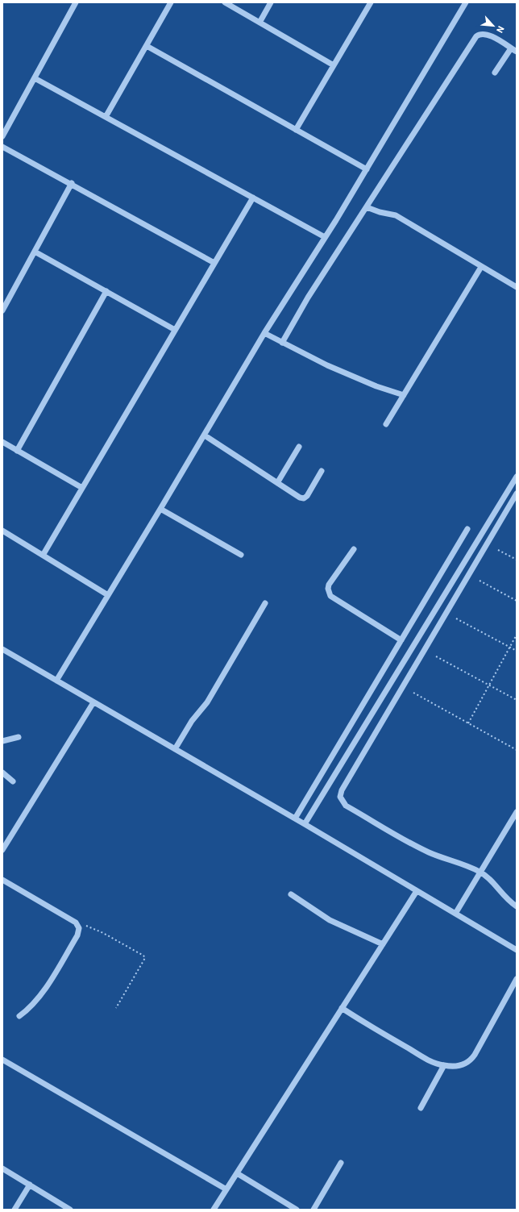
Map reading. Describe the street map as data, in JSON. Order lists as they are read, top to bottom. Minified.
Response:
{"north":"bottom right"}
